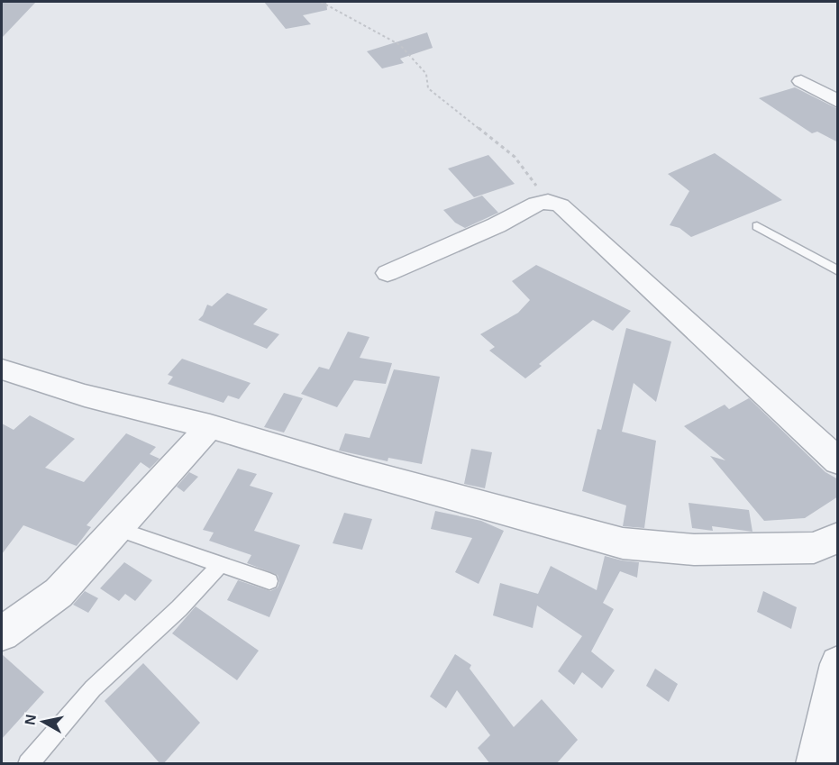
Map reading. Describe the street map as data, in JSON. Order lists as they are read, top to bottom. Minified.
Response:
{"north":"left"}
